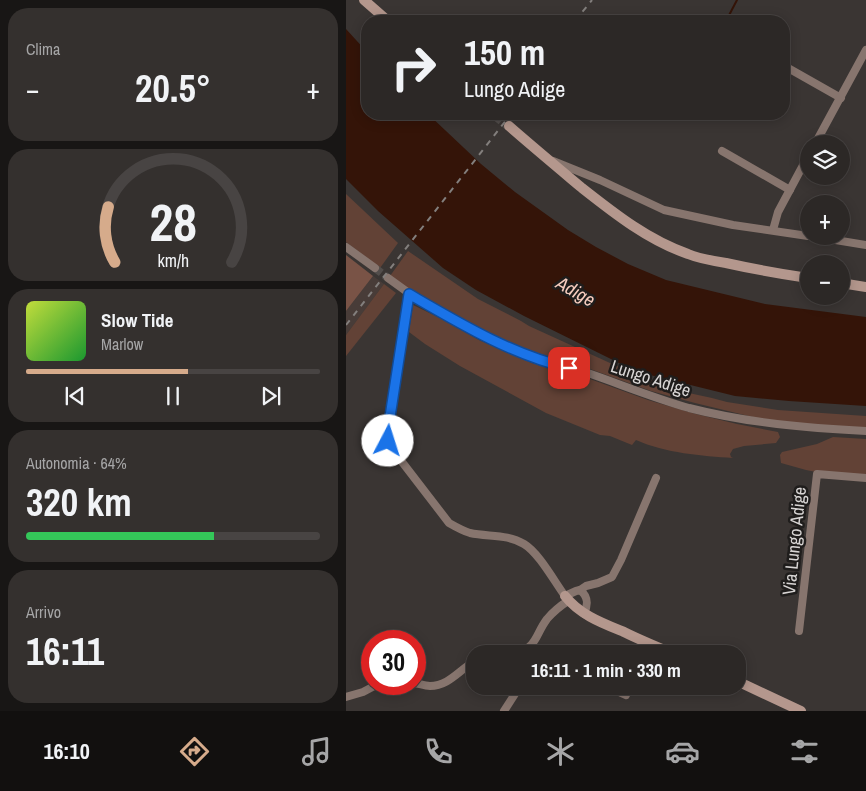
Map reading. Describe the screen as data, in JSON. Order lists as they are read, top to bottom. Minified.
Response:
{"streets":{"street":["Lungo Adige","Via Lungo Adige"]},"water":["Adige"],"page":{"tile":["Clima",["Autonomia · 64%","320 km"],["Arrivo","16:11"]],"turn":["150 m","Lungo Adige"],"heat":["−","20.5°","+"],"map_buttons":["+","−"],"song":["Slow Tide","Marlow"],"limit":"30","trip":"16:11 · 1 min · 330 m","tabs":"16:10","gauge":["28","km/h"]}}
